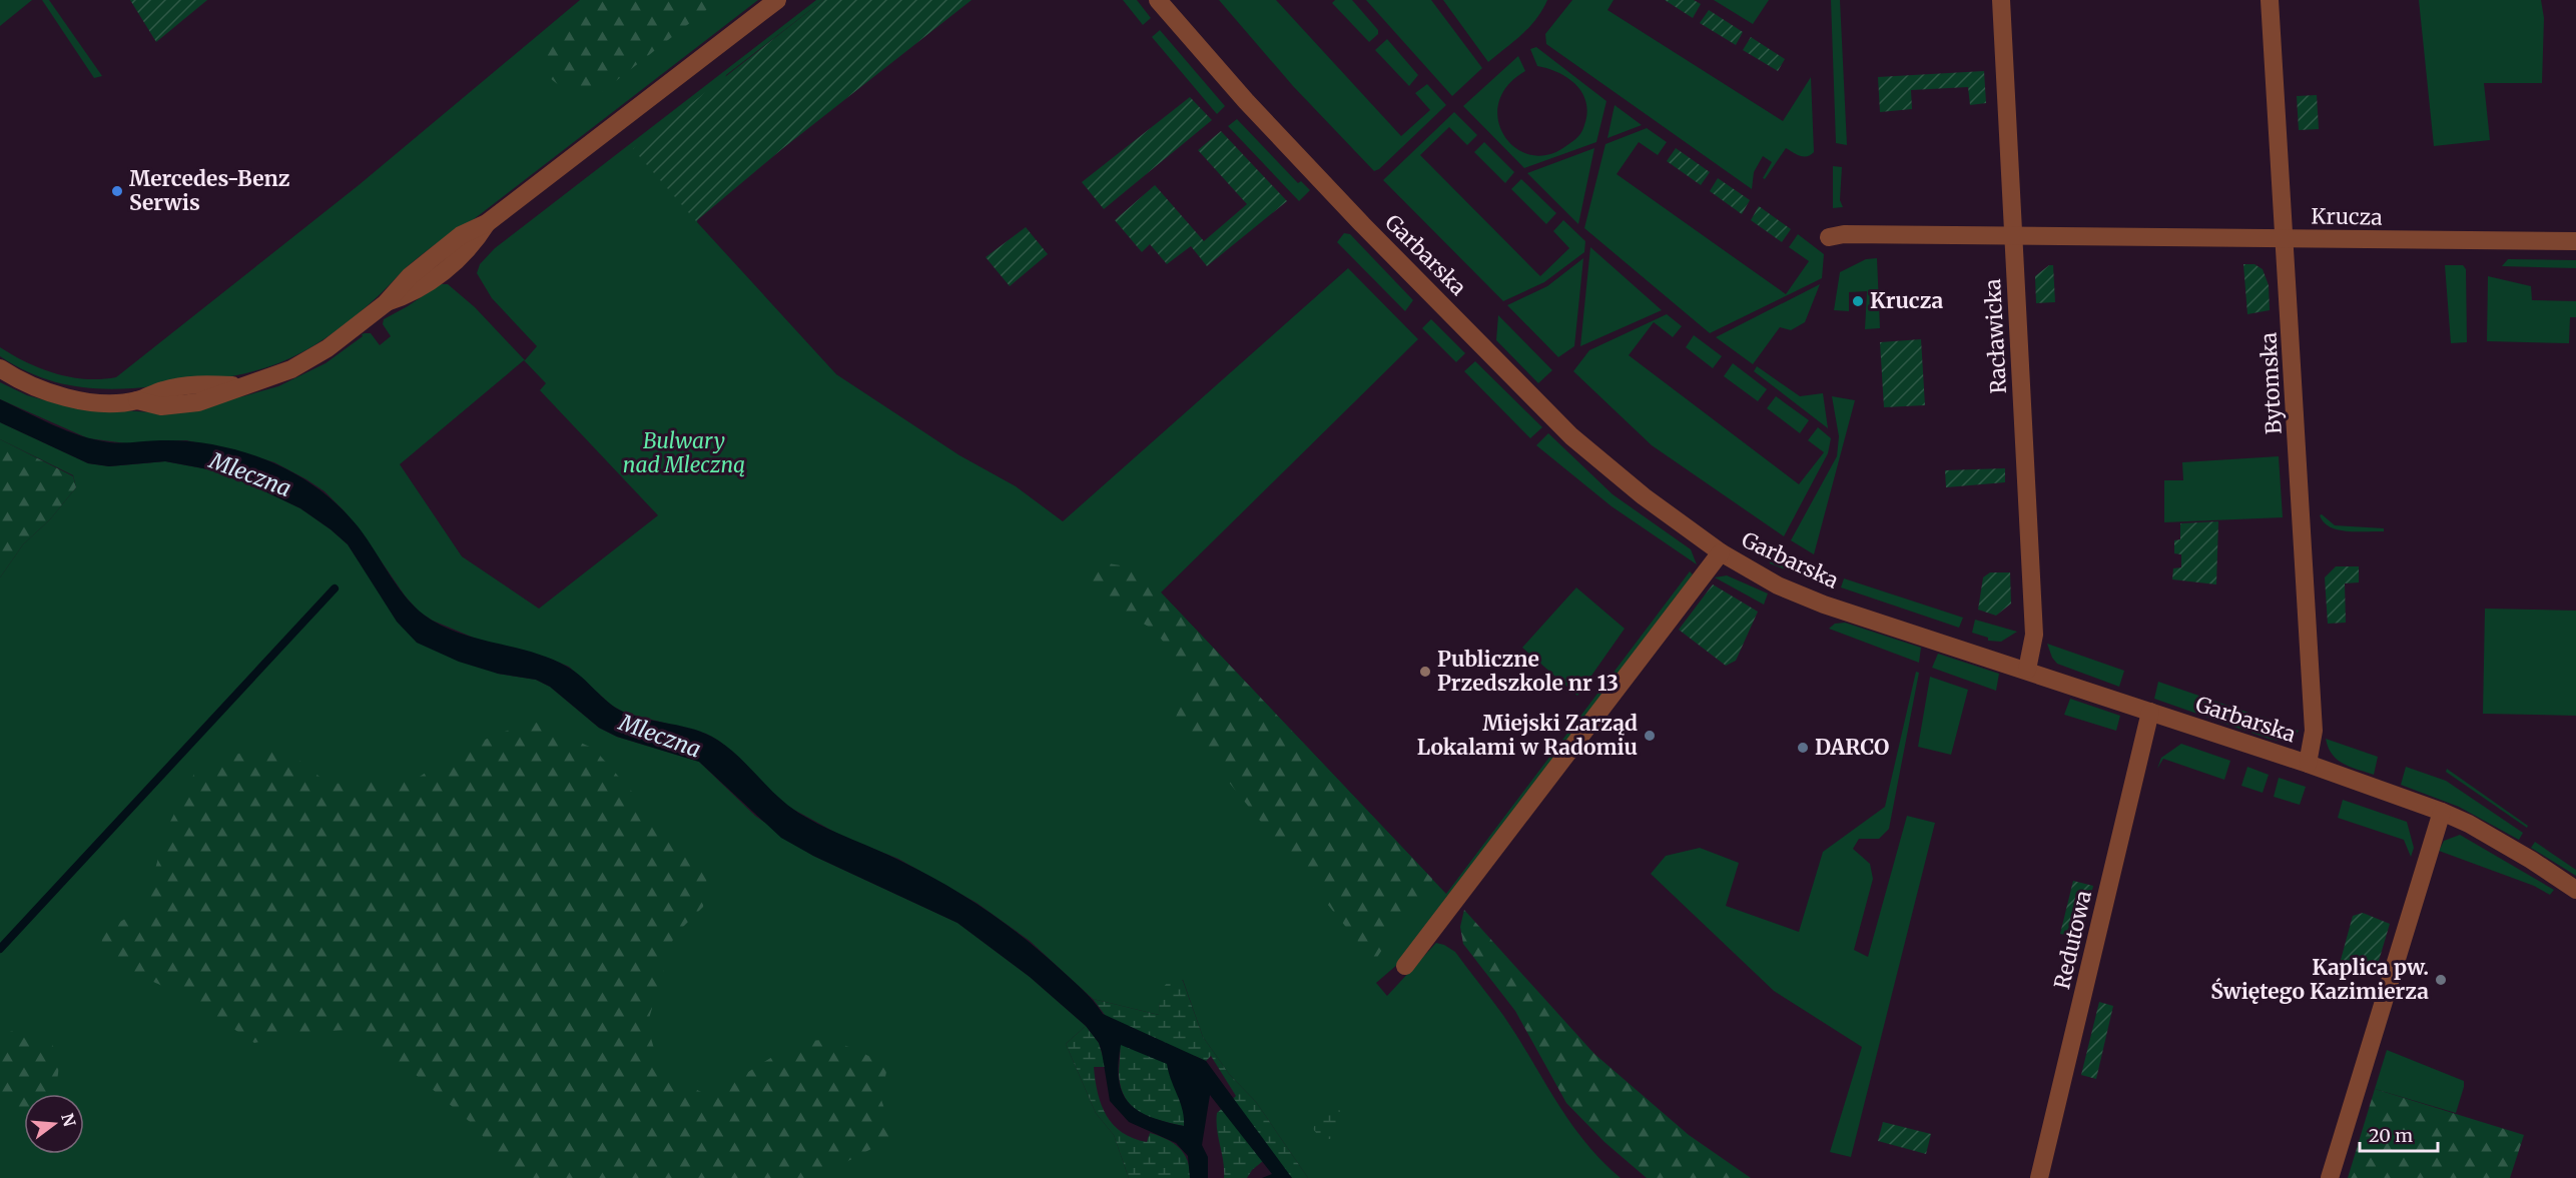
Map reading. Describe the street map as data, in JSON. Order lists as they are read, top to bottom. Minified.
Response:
{"streets":{"street":["Krucza","Garbarska","Racławicka","Bytomska","Redutowa"]},"crossings":[["Krucza","Racławicka"],["Krucza","Bytomska"],["Garbarska","Racławicka"],["Garbarska","Bytomska"],["Garbarska","Redutowa"]],"water":["Mleczna"],"parks":["Bulwary nad Mleczną"],"places":["Mercedes-Benz Serwis","Krucza","Publiczne Przedszkole nr 13","Miejski Zarząd Lokalami w Radomiu","DARCO","Kaplica pw. Świętego Kazimierza"],"scale_bar":"20 m","north":"right"}
